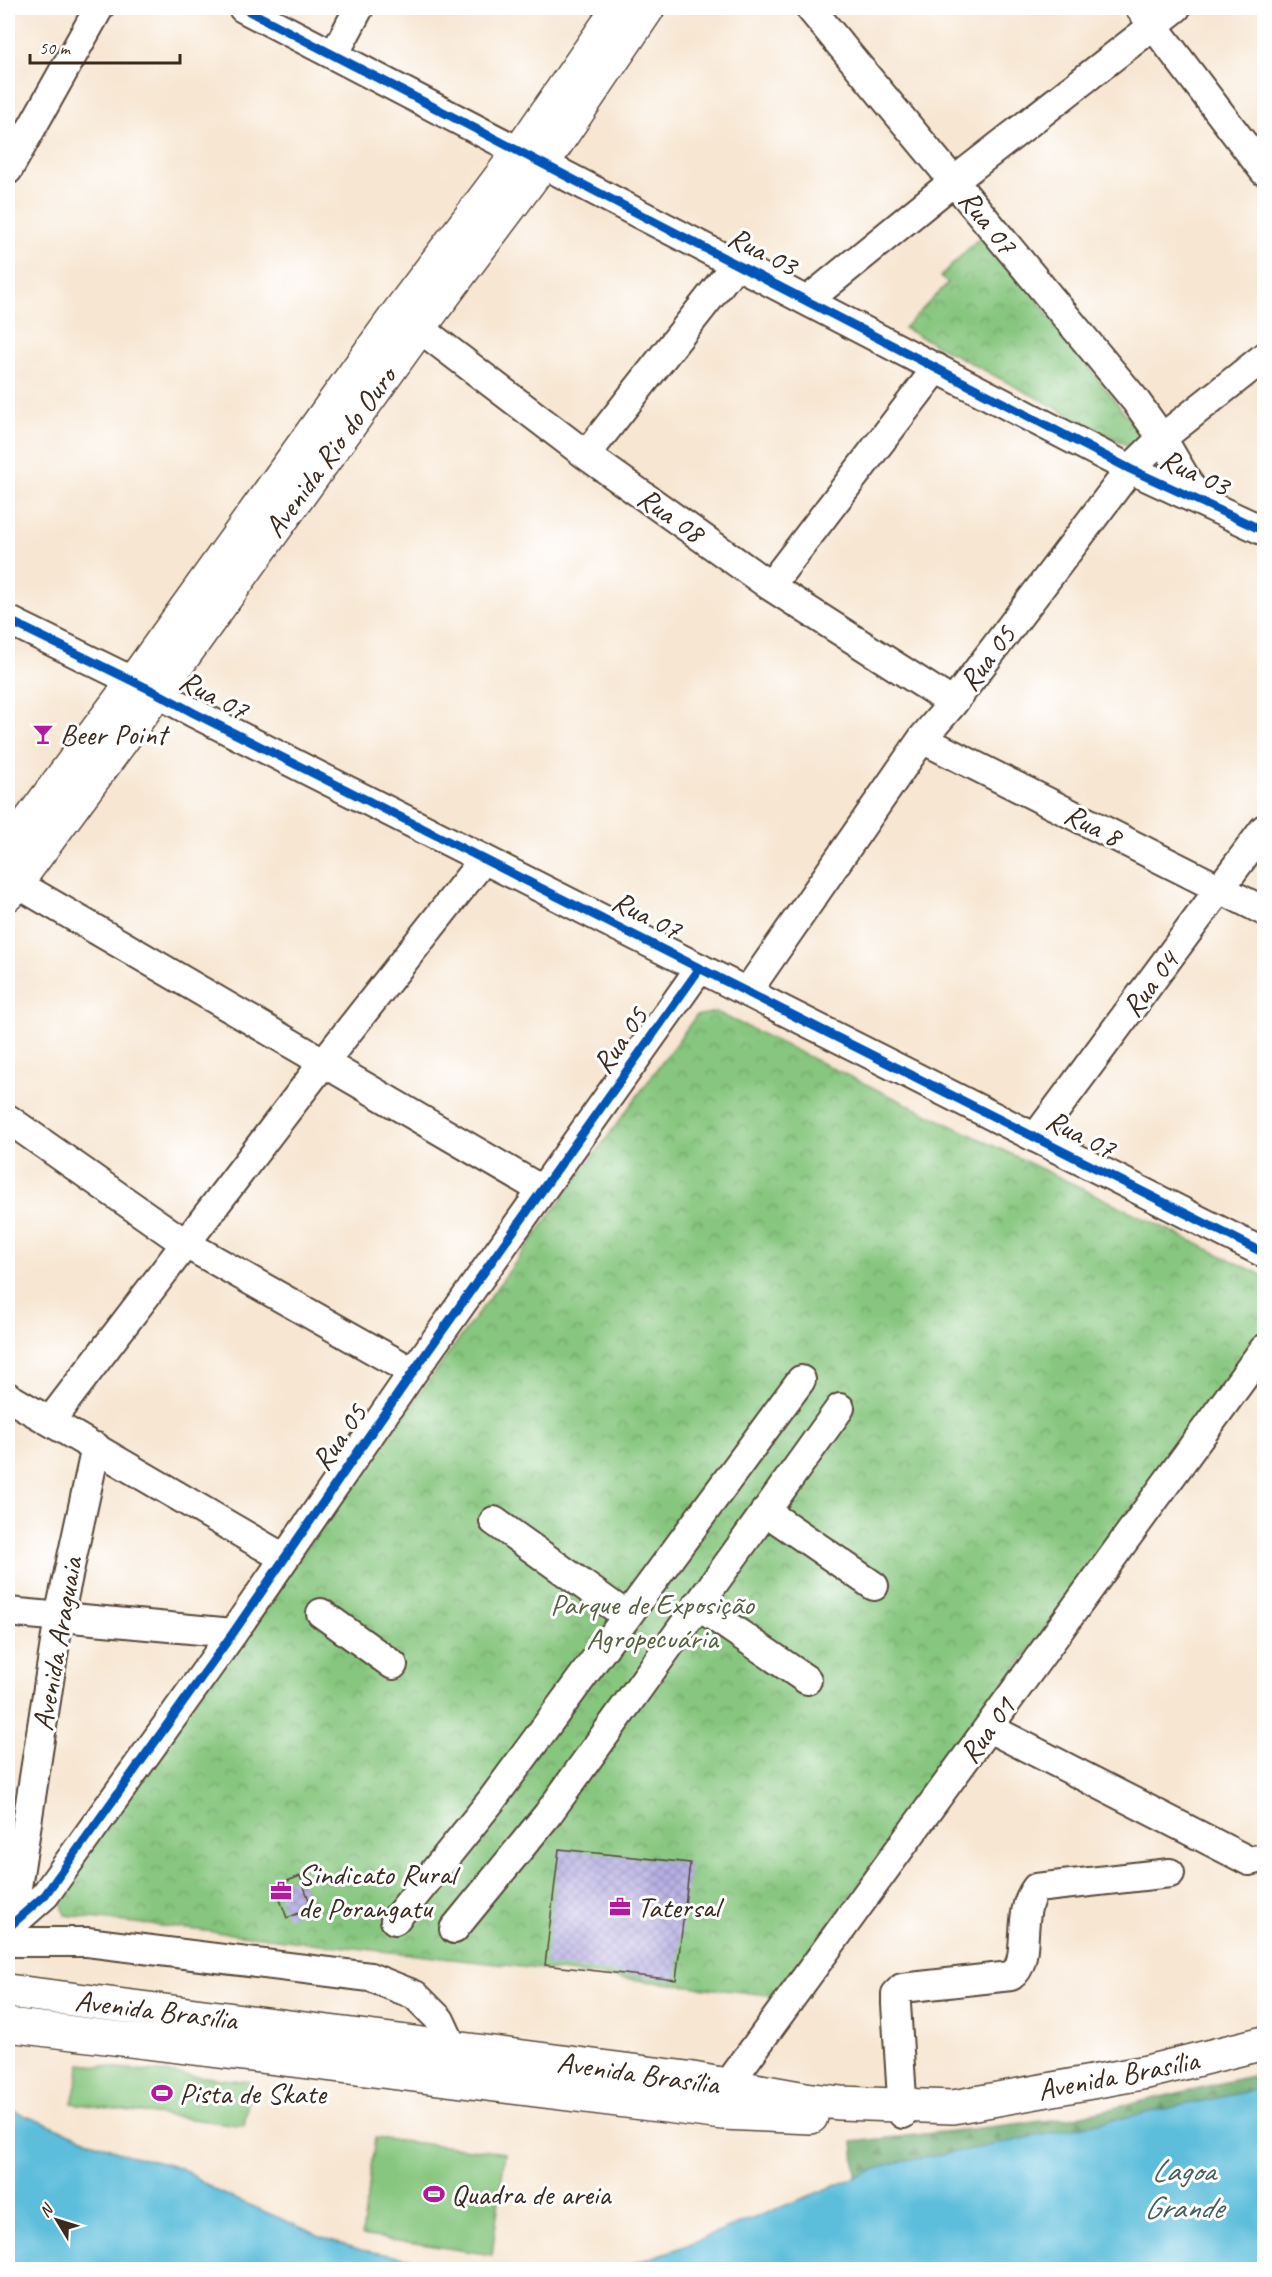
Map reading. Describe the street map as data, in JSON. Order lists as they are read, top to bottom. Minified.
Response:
{"streets":{"main road":["Avenida Rio do Ouro","Avenida Brasília"],"street":["Rua 07","Rua 03","Rua 08","Rua 05","Rua 8","Rua 04","Avenida Araguaia","Rua 01"]},"crossings":[["Rua 07","Rua 03"],["Rua 07","Avenida Rio do Ouro"],["Rua 07","Rua 05"],["Rua 07","Rua 04"],["Rua 03","Avenida Rio do Ouro"],["Rua 03","Rua 05"],["Avenida Rio do Ouro","Rua 08"],["Rua 08","Rua 05"],["Rua 05","Rua 8"],["Rua 05","Avenida Araguaia"],["Rua 8","Rua 04"],["Rua 01","Avenida Brasília"]],"water":["Lagoa Grande"],"parks":["Parque de Exposição Agropecuária"],"places":{"bar":["Beer Point"],"office":["Sindicato Rural de Porangatu","Tatersal"],"sports":["Pista de Skate","Quadra de areia"]},"scale_bar":"50 m","north":"top left"}
